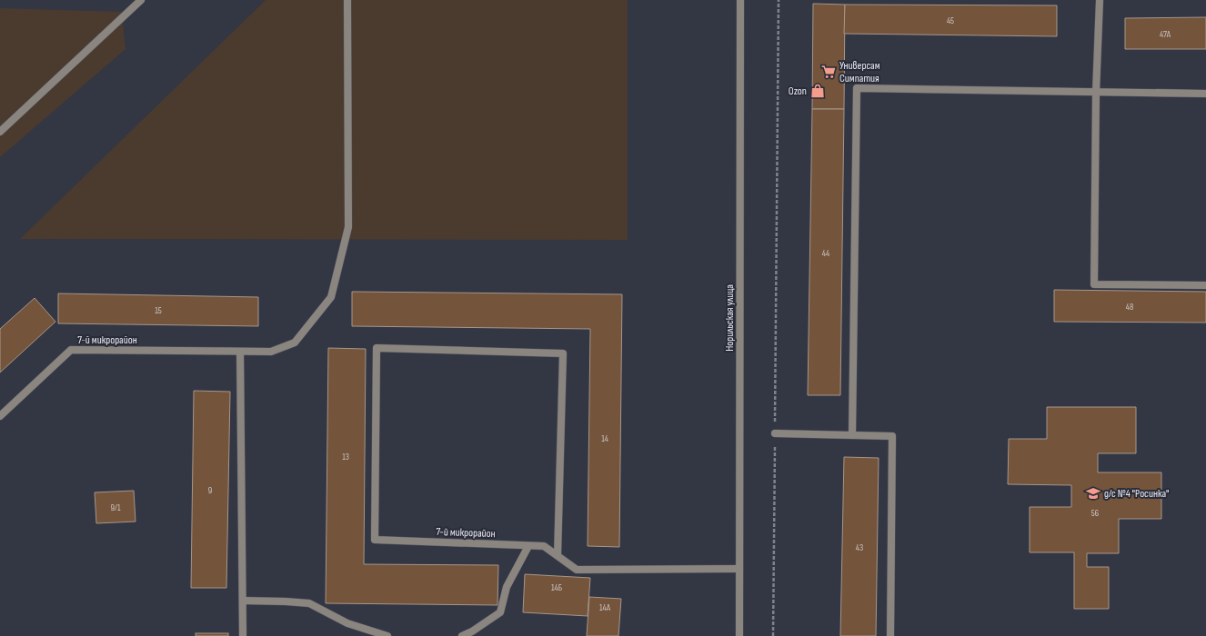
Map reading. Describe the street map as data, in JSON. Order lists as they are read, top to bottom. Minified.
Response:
{"streets":{"street":["Норильская улица","7-й микрорайон"]},"crossings":[["Норильская улица","7-й микрорайон"]],"places":{"supermarket":["Универсам Симпатия"],"shop":["Ozon"],"school or university":["д/с №4 \"Росинка\""]},"house_numbers":["45","47А","44","48","15","14","13","9","9/1","56","43","14Б","14А"]}
